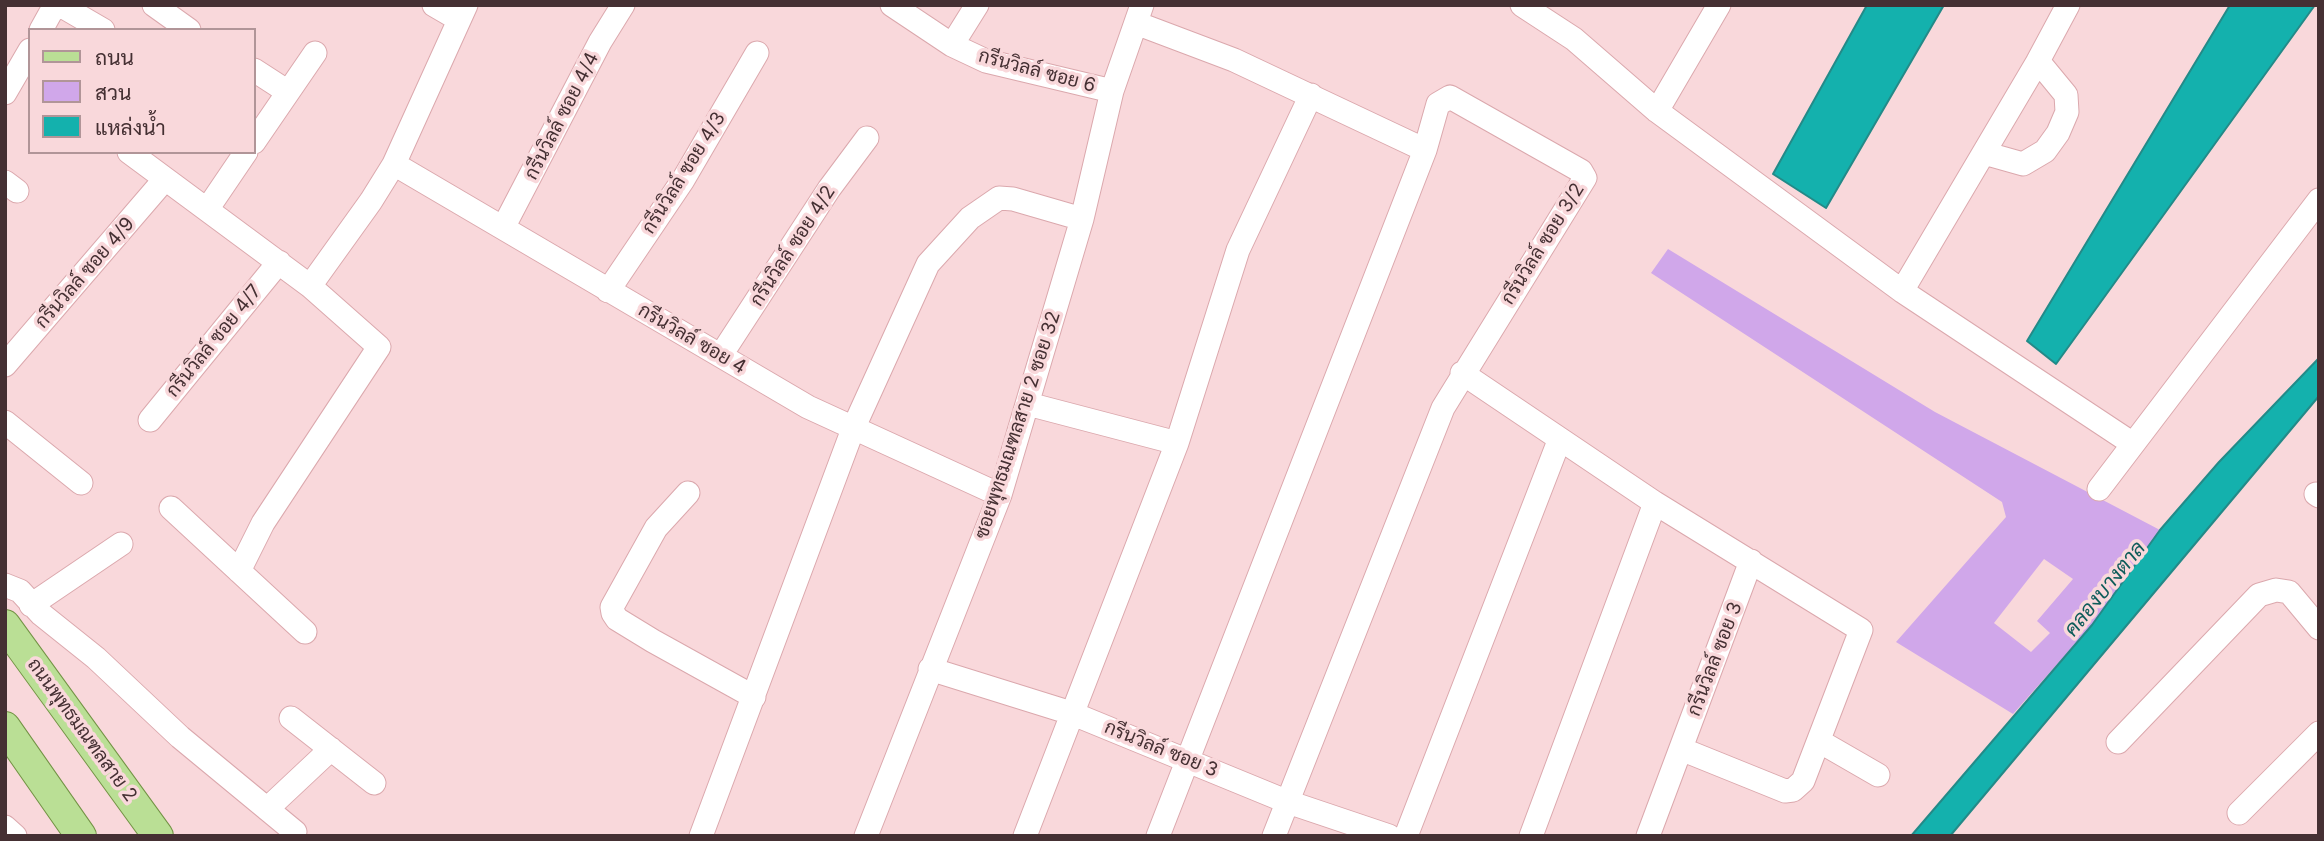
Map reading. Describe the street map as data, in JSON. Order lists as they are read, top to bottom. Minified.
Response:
{"streets":{"main road":["ถนนพุทธมณฑลสาย 2"],"street":["กรีนวิลล์ ซอย 6","กรีนวิลล์ ซอย 4/4","กรีนวิลล์ ซอย 4/3","กรีนวิลล์ ซอย 3/2","กรีนวิลล์ ซอย 4/2","กรีนวิลล์ ซอย 4/9","กรีนวิลล์ ซอย 4","กรีนวิลล์ ซอย 4/7","ซอยพุทธมณฑลสาย 2 ซอย 32","กรีนวิลล์ ซอย 3"]},"crossings":[["กรีนวิลล์ ซอย 6","ซอยพุทธมณฑลสาย 2 ซอย 32"],["กรีนวิลล์ ซอย 4/4","กรีนวิลล์ ซอย 4"],["กรีนวิลล์ ซอย 4/3","กรีนวิลล์ ซอย 4"],["กรีนวิลล์ ซอย 3/2","กรีนวิลล์ ซอย 3"],["กรีนวิลล์ ซอย 4/2","กรีนวิลล์ ซอย 4"],["กรีนวิลล์ ซอย 4","ซอยพุทธมณฑลสาย 2 ซอย 32"],["ซอยพุทธมณฑลสาย 2 ซอย 32","กรีนวิลล์ ซอย 3"]],"water":["คลองบางตาล"],"legend":["ถนน","สวน","แหล่งน้ำ"]}
